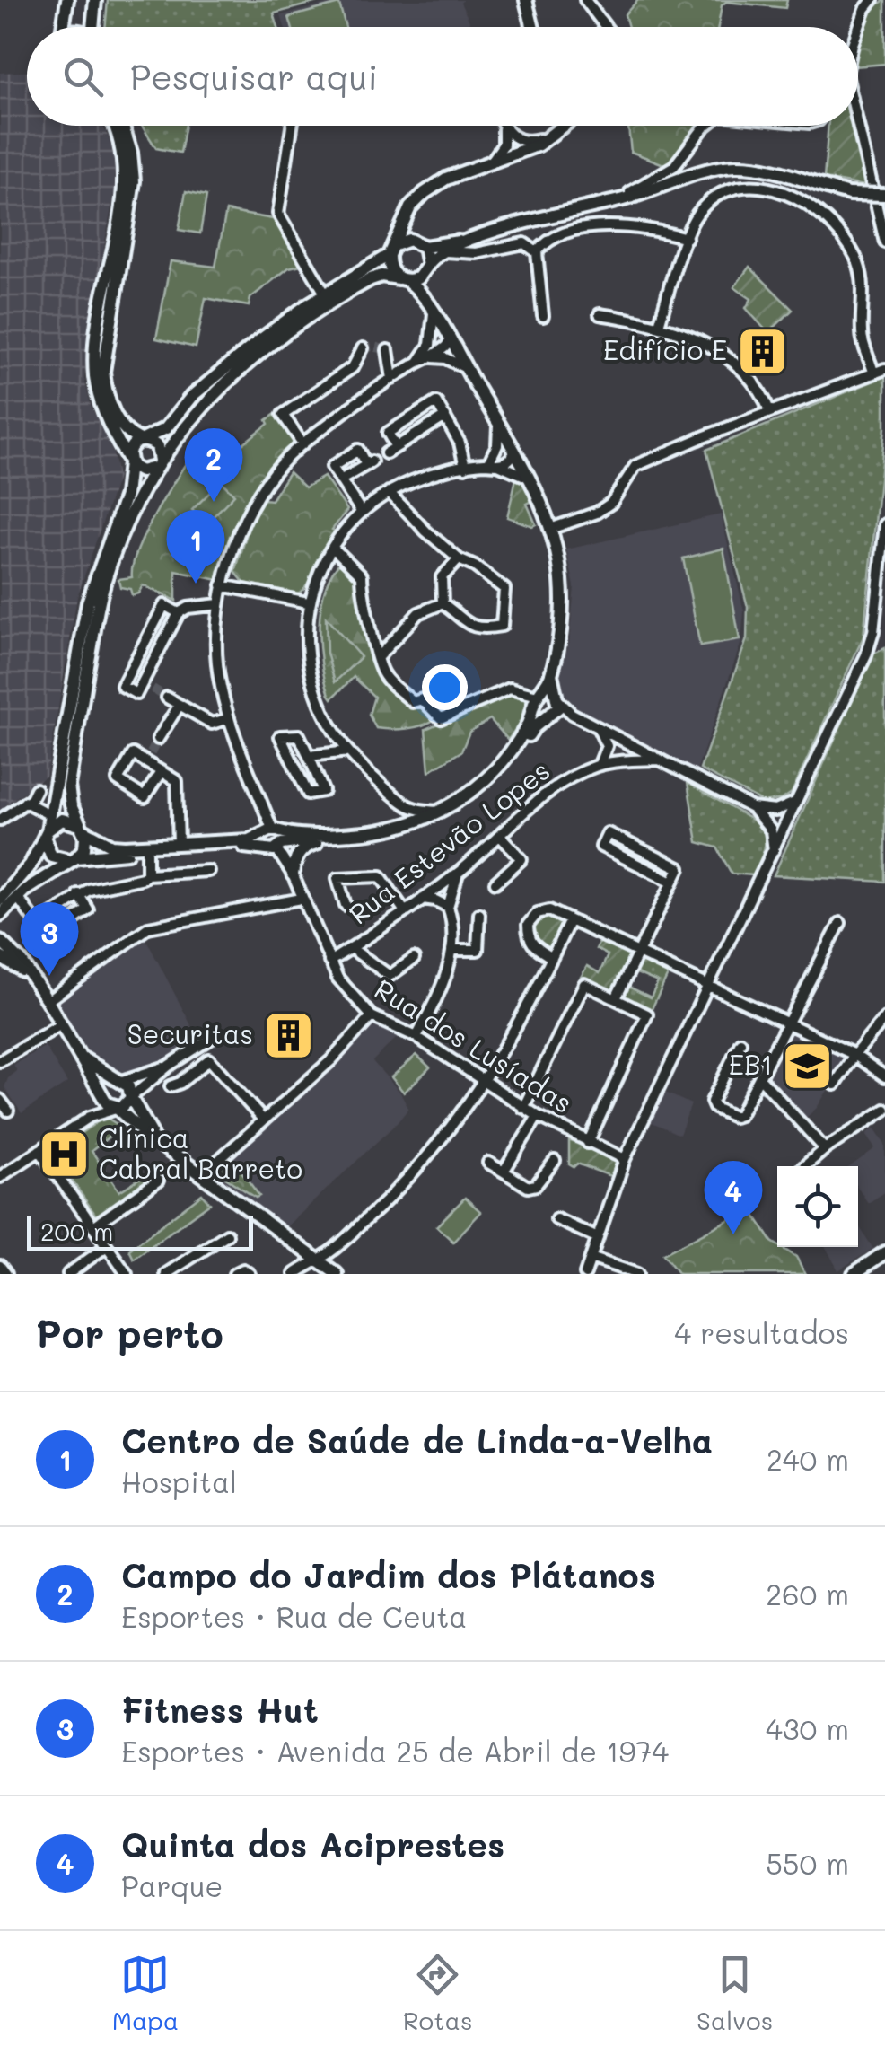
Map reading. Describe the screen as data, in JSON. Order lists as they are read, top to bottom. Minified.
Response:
{"streets":{"street":["Rua Estevão Lopes","Rua dos Lusíadas"]},"crossings":[["Rua Estevão Lopes","Rua dos Lusíadas"]],"places":{"building":["Edifício E","Securitas"],"school or university":["EB1"],"hospital":["Clínica Cabral Barreto"]},"scale_bar":"200 m","page":{"search":"Pesquisar aqui","pins":["2","1","3","4"],"scale":"200 m","heading":["Por perto","4 resultados"],"list":[{"mark":"1","name":"Centro de Saúde de Linda-a-Velha","note":"Hospital","value":"240 m"},{"mark":"2","name":"Campo do Jardim dos Plátanos","note":"Esportes · Rua de Ceuta","value":"260 m"},{"mark":"3","name":"Fitness Hut","note":"Esportes · Avenida 25 de Abril de 1974","value":"430 m"},{"mark":"4","name":"Quinta dos Aciprestes","note":"Parque","value":"550 m"}],"nav":["Mapa","Rotas","Salvos"]}}
